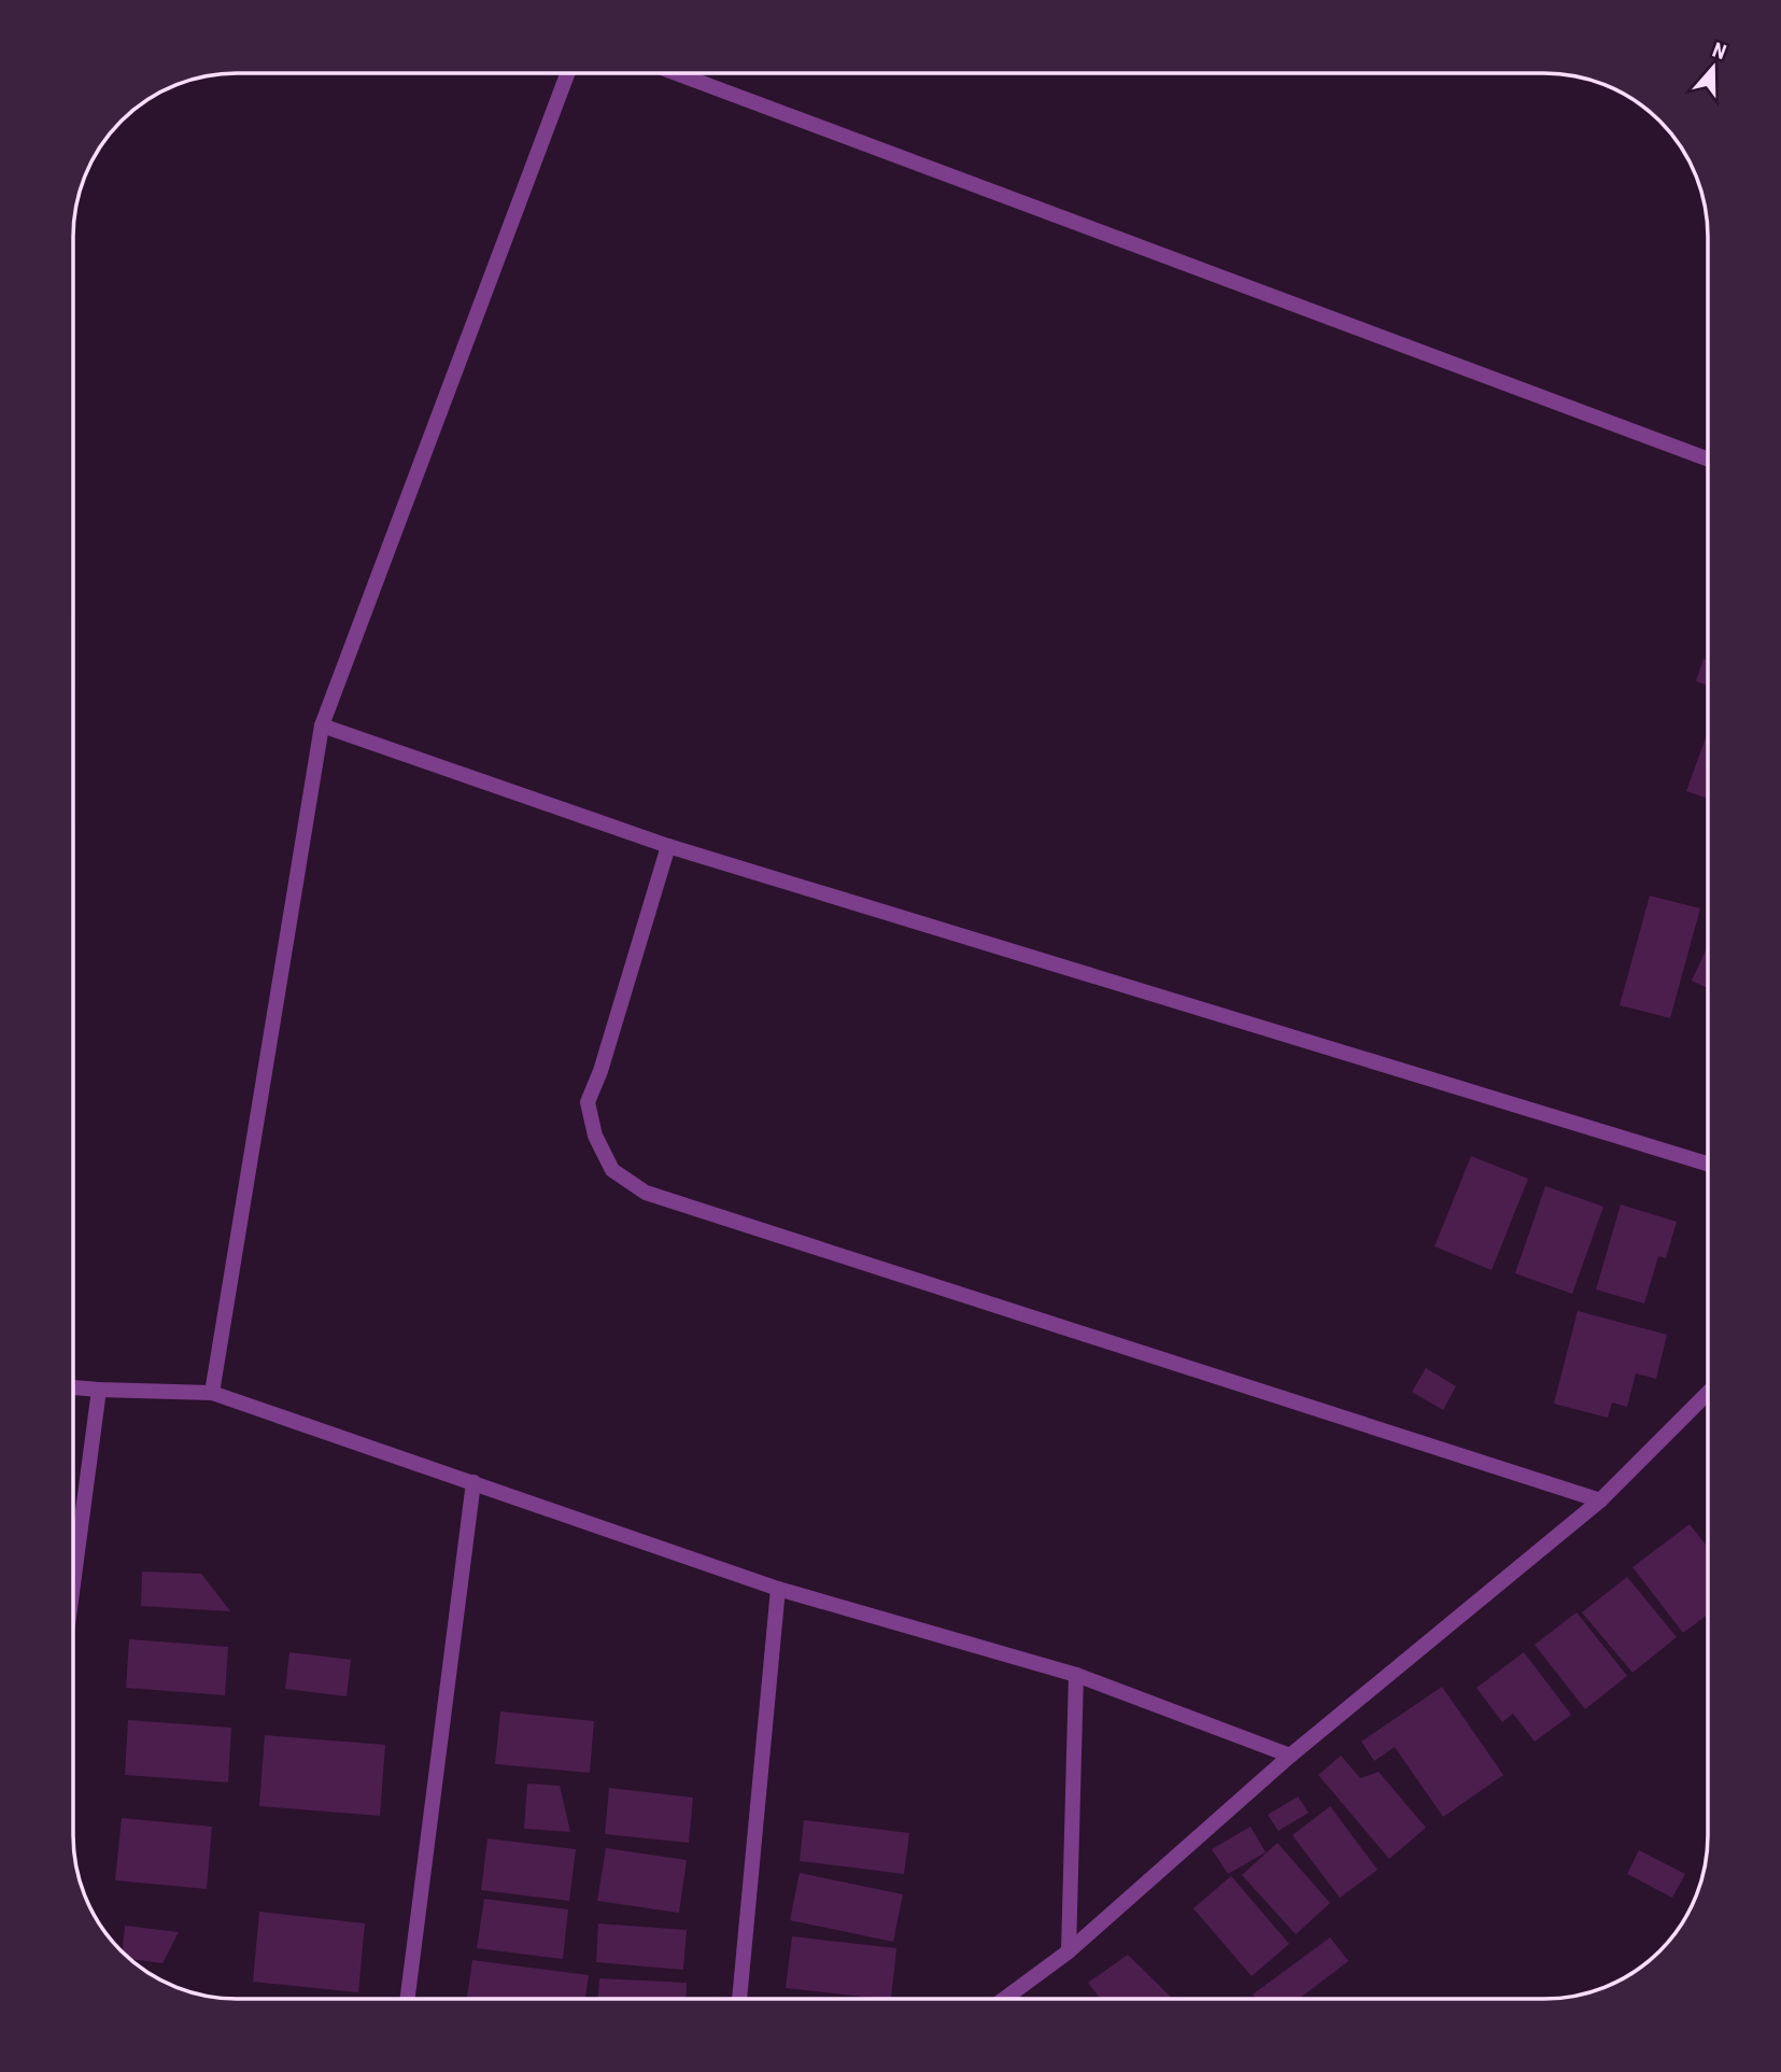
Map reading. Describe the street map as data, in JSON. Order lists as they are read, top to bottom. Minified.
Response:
{"north":"top"}
